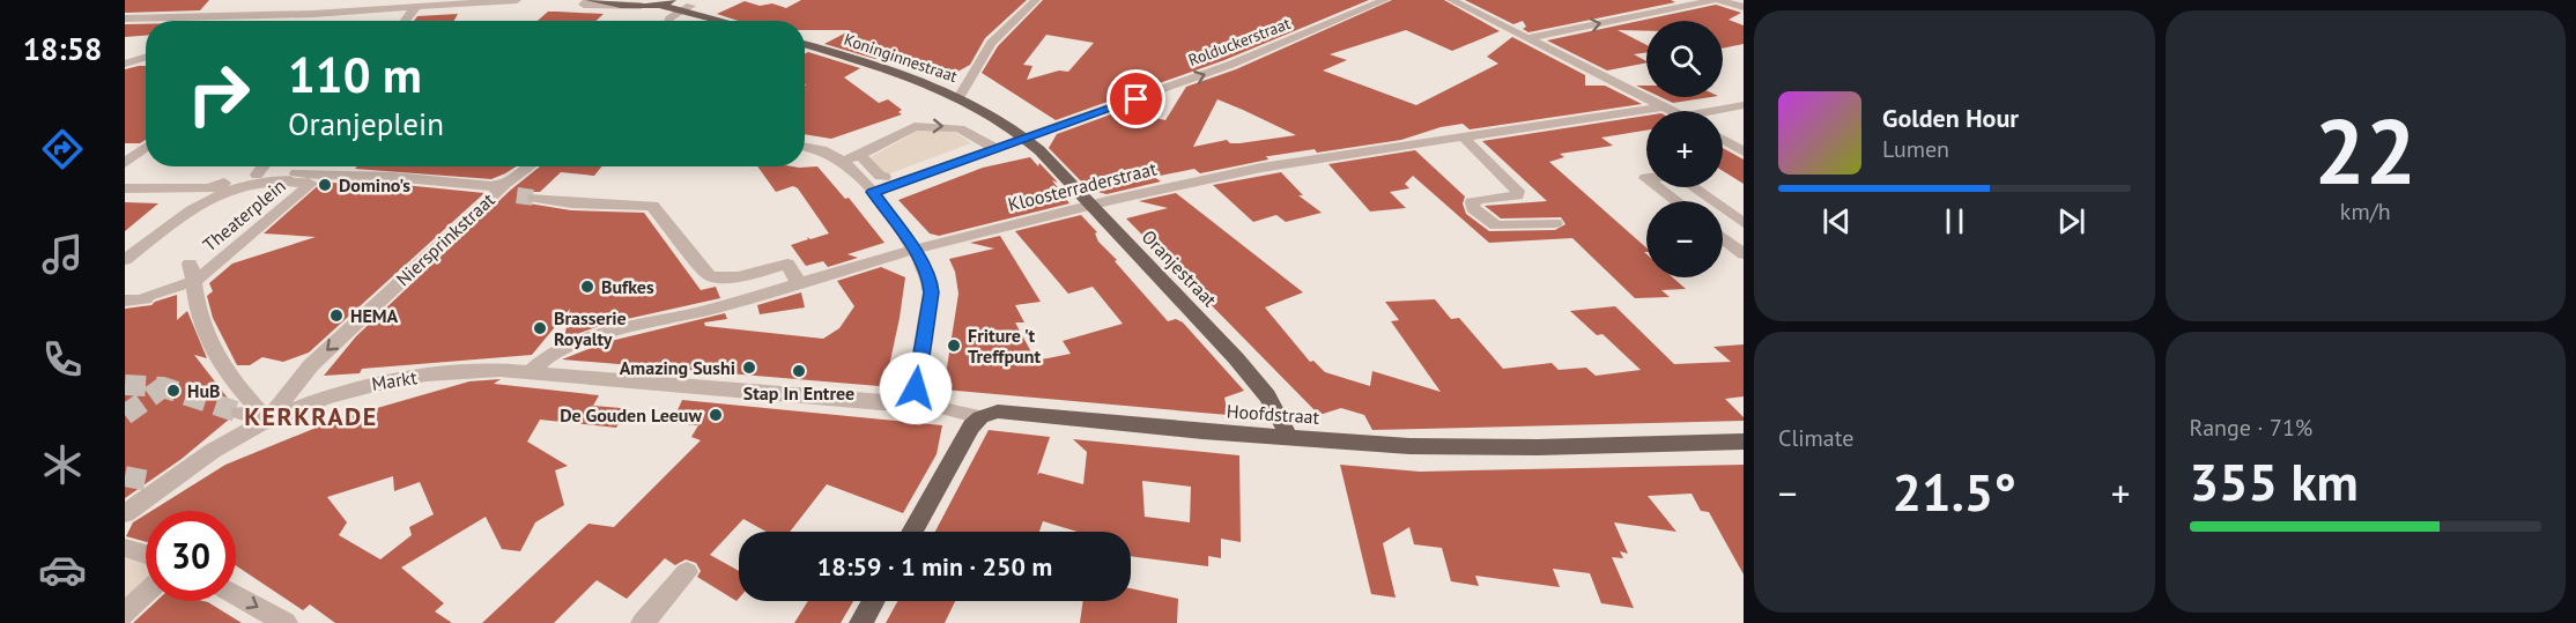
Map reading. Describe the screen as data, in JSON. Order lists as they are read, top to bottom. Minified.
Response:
{"streets":{"main road":["Koninginnestraat","Oranjestraat","Hoofdstraat"],"street":["Rolduckerstraat","Kloosterraderstraat","Theaterplein","Niersprinkstraat","Markt"]},"crossings":[["Rolduckerstraat","Koninginnestraat"],["Rolduckerstraat","Oranjestraat"],["Koninginnestraat","Oranjestraat"],["Kloosterraderstraat","Oranjestraat"],["Kloosterraderstraat","Markt"],["Kloosterraderstraat","Hoofdstraat"],["Niersprinkstraat","Markt"],["Oranjestraat","Hoofdstraat"],["Markt","Hoofdstraat"]],"one_way":["Rolduckerstraat","Niersprinkstraat"],"districts":["KERKRADE"],"places":["Domino's","Bufkes","HEMA","Brasserie Royalty","Friture 't Treffpunt","Amazing Sushi","Stap In Entree","HuB","De Gouden Leeuw"],"page":{"tabs":"18:58","tile":[["22","km/h"],"Climate",["Range · 71%","355 km"]],"map_buttons":["+","−"],"turn":["110 m","Oranjeplein"],"song":["Golden Hour","Lumen"],"heat":["−","21.5°","+"],"limit":"30","trip":"18:59 · 1 min · 250 m"}}
